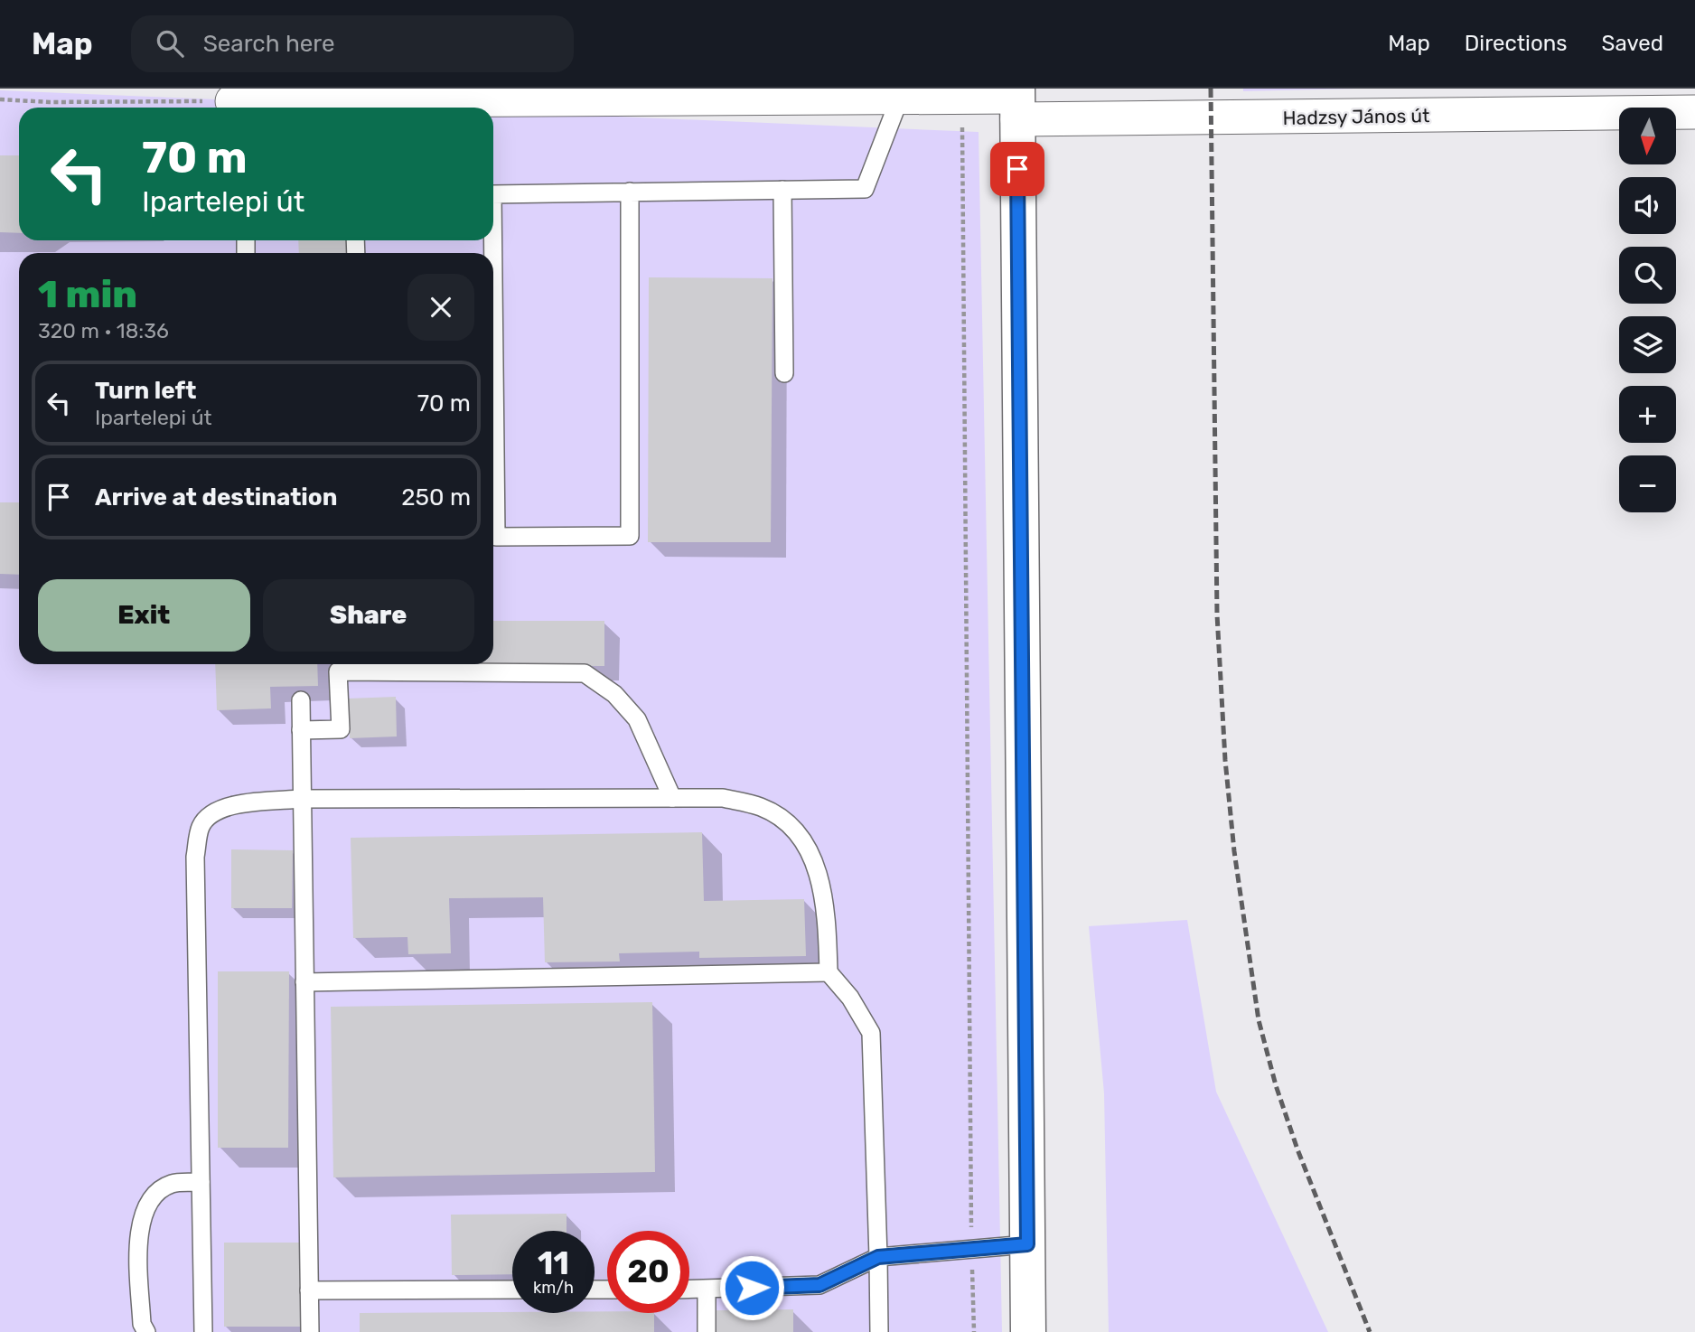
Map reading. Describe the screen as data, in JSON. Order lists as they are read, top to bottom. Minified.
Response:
{"streets":{"street":["Hadzsy János út"]},"north":"bottom","page":{"header":"Map","search":"Search here","nav":["Map","Directions","Saved"],"map_buttons":["+","−"],"turn":["70 m","Ipartelepi út"],"heading":["1 min","320 m · 18:36"],"list":[{"name":"Turn left","note":"Ipartelepi út","value":"70 m"},{"name":"Arrive at destination","value":"250 m"}],"buttons":["Exit","Share"],"speed":"11 km/h","limit":"20"}}
